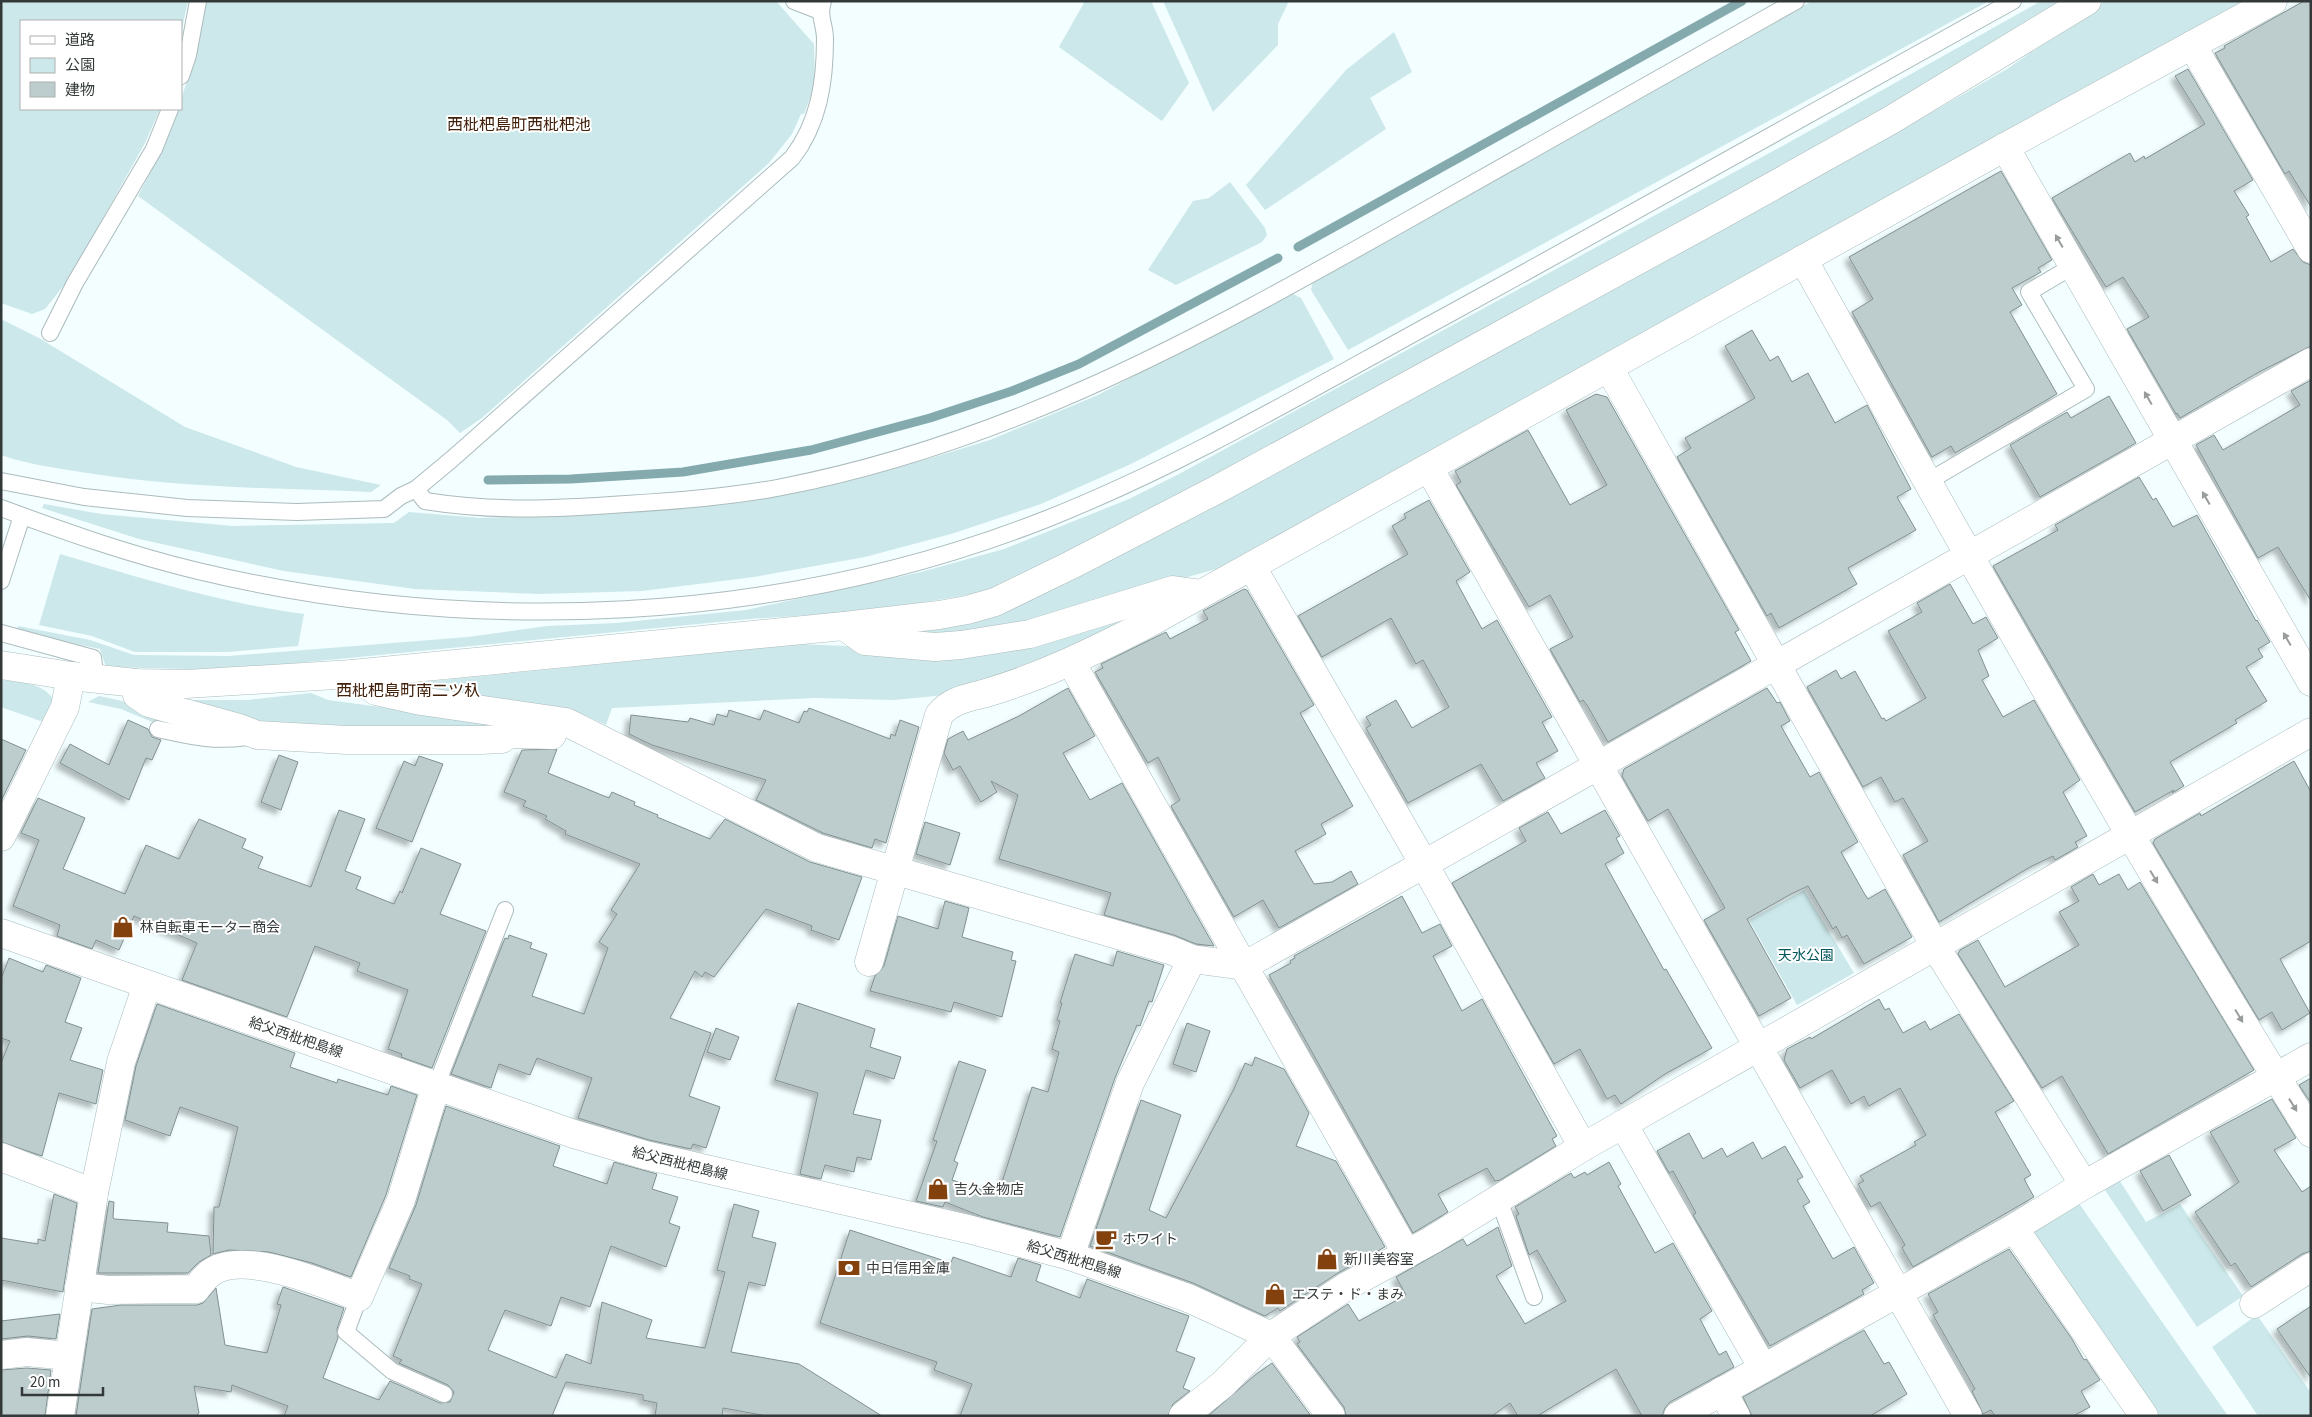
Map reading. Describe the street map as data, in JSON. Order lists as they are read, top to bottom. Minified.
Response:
{"streets":{"street":["給父西枇杷島線"]},"districts":["西枇杷島町西枇杷池","西枇杷島町南二ツ杁"],"parks":["天水公園"],"places":{"shop":["林自転車モーター商会","吉久金物店","新川美容室","エステ・ド・まみ"],"cafe":["ホワイト"],"bank":["中日信用金庫"]},"legend":["道路","公園","建物"],"scale_bar":"20 m"}
